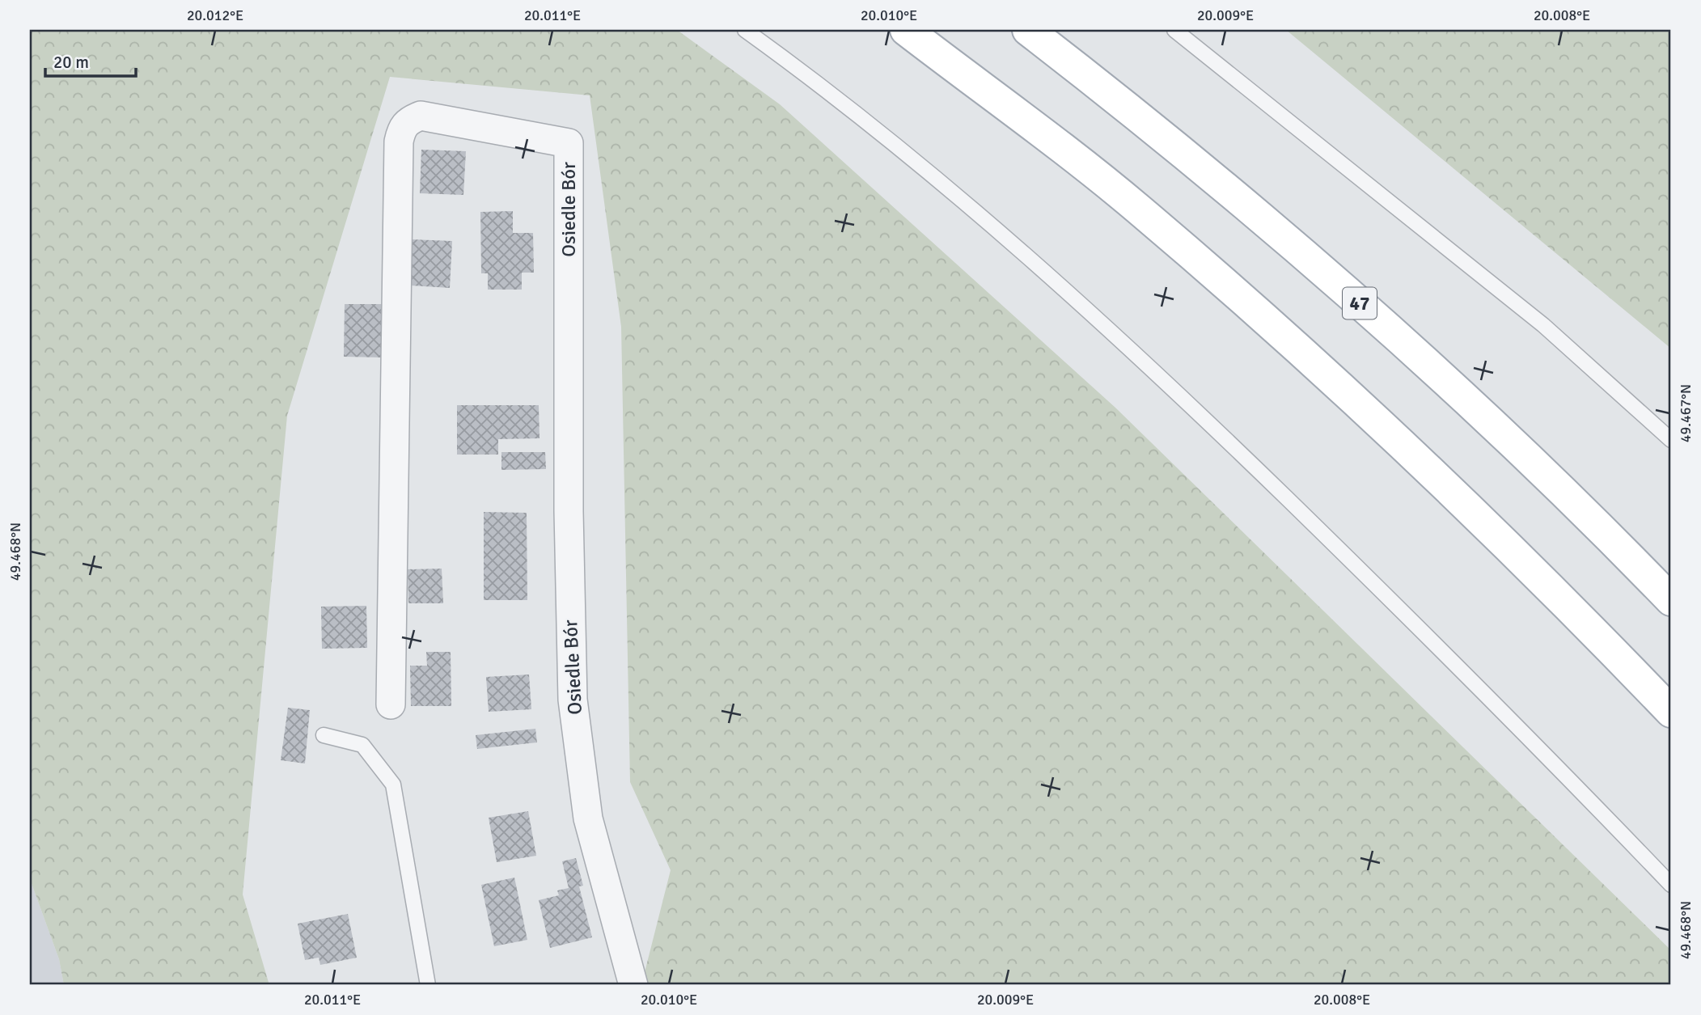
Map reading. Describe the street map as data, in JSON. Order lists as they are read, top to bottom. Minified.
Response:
{"streets":{"main road":["47"],"street":["Osiedle Bór"]},"scale_bar":"20 m","coordinates":["20.012°E","20.011°E","20.010°E","20.009°E","20.008°E","49.467°N","49.468°N"]}
